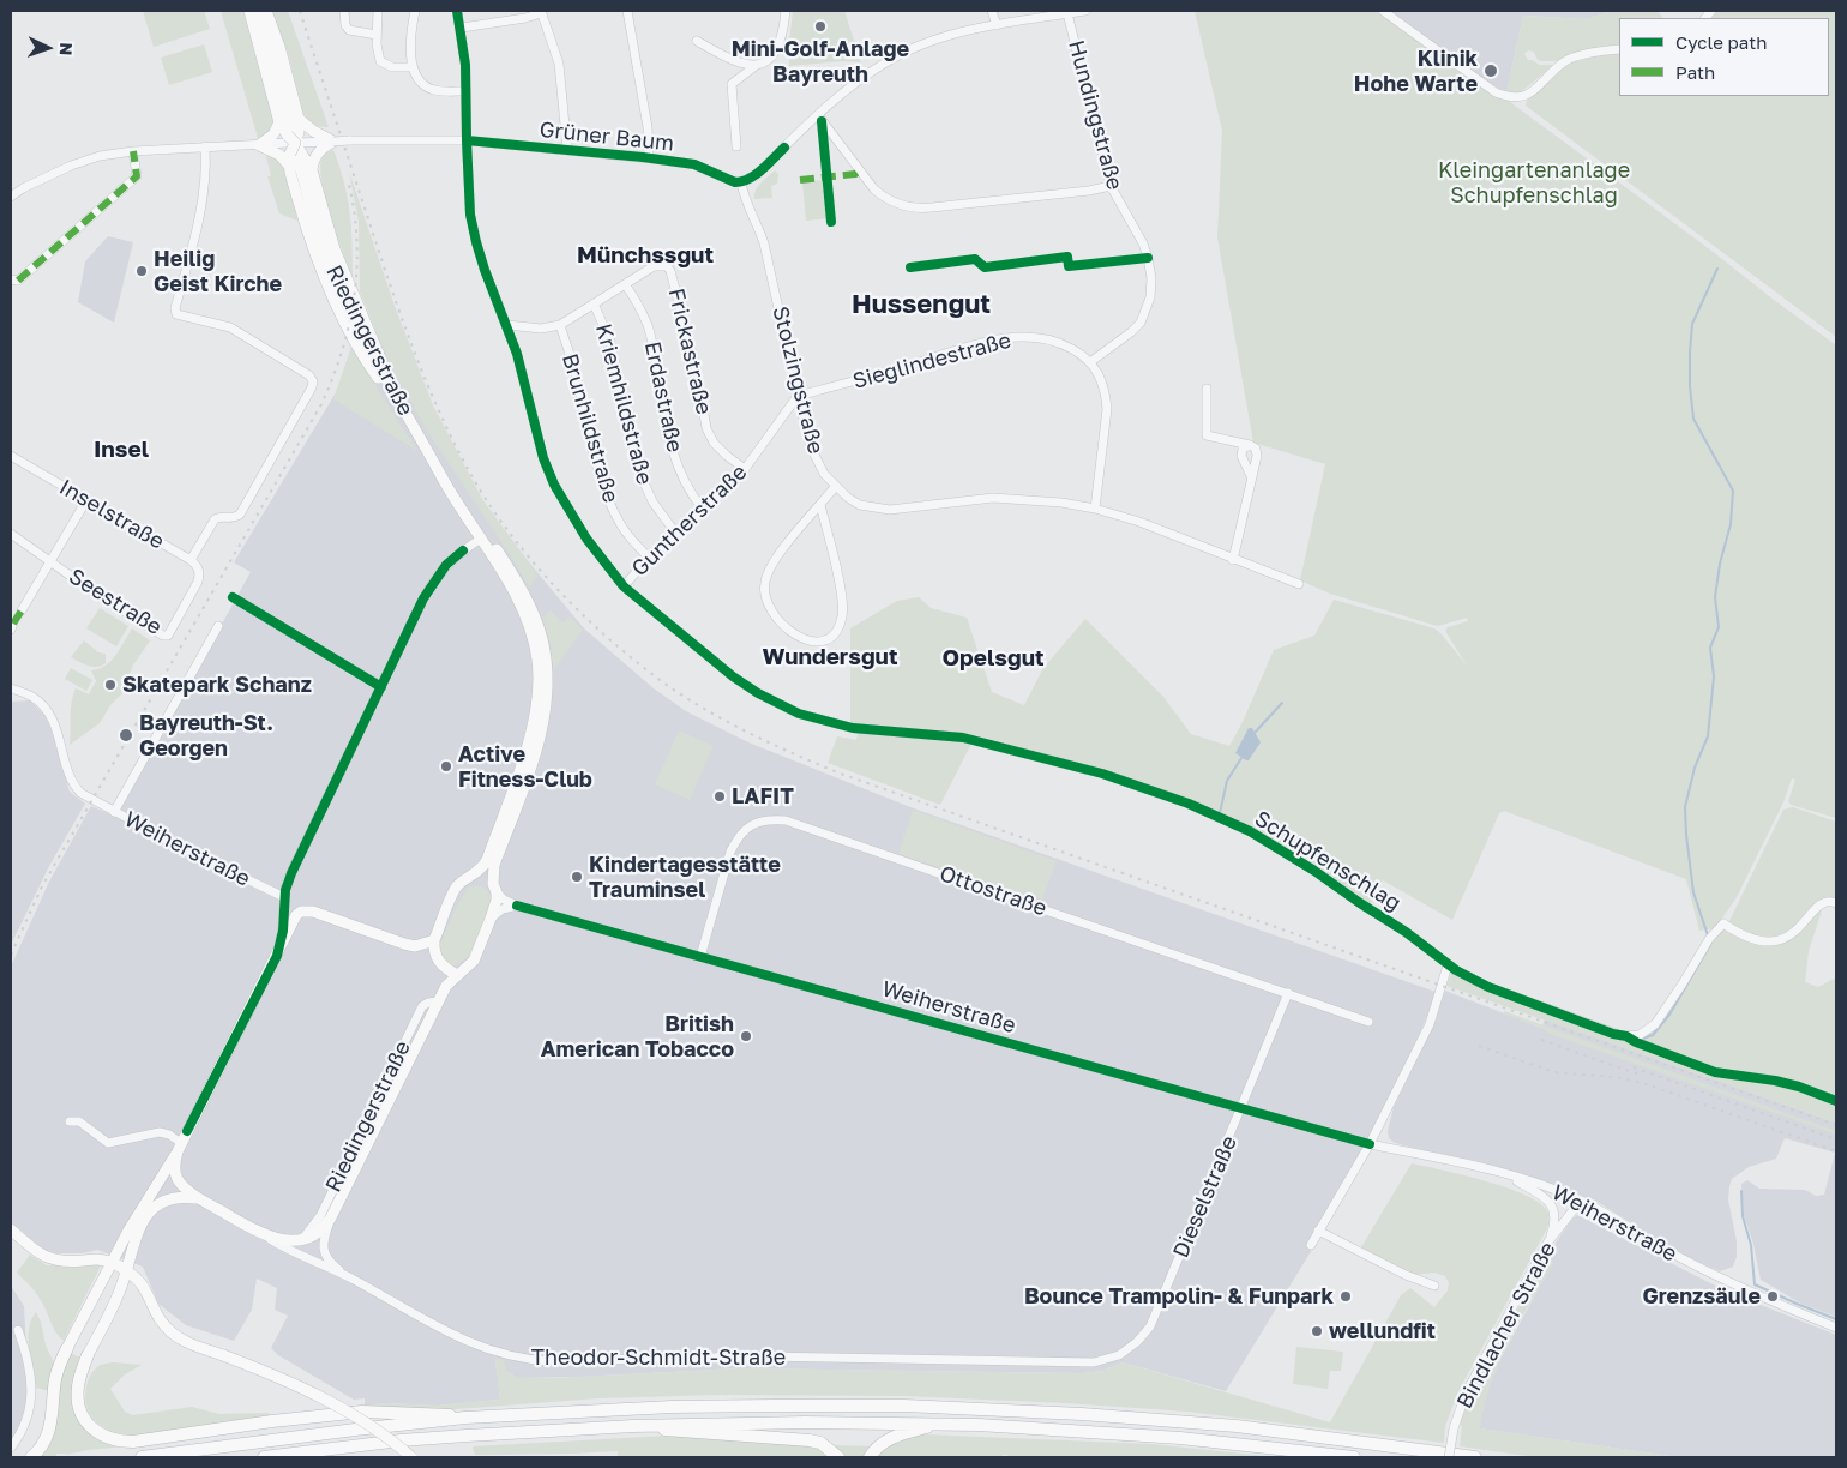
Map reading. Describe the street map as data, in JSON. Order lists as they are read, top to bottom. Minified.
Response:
{"streets":{"main road":["Riedingerstraße","Theodor-Schmidt-Straße"],"street":["Hundingstraße","Grüner Baum","Frickastraße","Sieglindestraße","Stolzingstraße","Erdastraße","Kriemhildstraße","Brunhildstraße","Inselstraße","Guntherstraße","Seestraße","Weiherstraße","Schupfenschlag","Ottostraße","Dieselstraße","Bindlacher Straße"]},"crossings":[["Hundingstraße","Sieglindestraße"],["Grüner Baum","Riedingerstraße"],["Grüner Baum","Stolzingstraße"],["Grüner Baum","Schupfenschlag"],["Riedingerstraße","Weiherstraße"],["Frickastraße","Erdastraße"],["Frickastraße","Guntherstraße"],["Sieglindestraße","Stolzingstraße"],["Sieglindestraße","Guntherstraße"],["Stolzingstraße","Guntherstraße"],["Erdastraße","Guntherstraße"],["Kriemhildstraße","Guntherstraße"],["Brunhildstraße","Guntherstraße"],["Inselstraße","Seestraße"],["Guntherstraße","Schupfenschlag"],["Weiherstraße","Ottostraße"],["Weiherstraße","Dieselstraße"],["Weiherstraße","Bindlacher Straße"],["Ottostraße","Dieselstraße"],["Dieselstraße","Theodor-Schmidt-Straße"]],"districts":["Münchssgut","Hussengut","Insel","Wundersgut","Opelsgut"],"parks":["Kleingartenanlage Schupfenschlag"],"places":["Mini-Golf-Anlage Bayreuth","Klinik Hohe Warte","Heilig Geist Kirche","Skatepark Schanz","Bayreuth-St. Georgen","Active Fitness-Club","LAFIT","Kindertagesstätte Trauminsel","British American Tobacco","Bounce Trampolin- & Funpark","Grenzsäule","wellundfit"],"legend":["Cycle path","Path"],"north":"right"}
